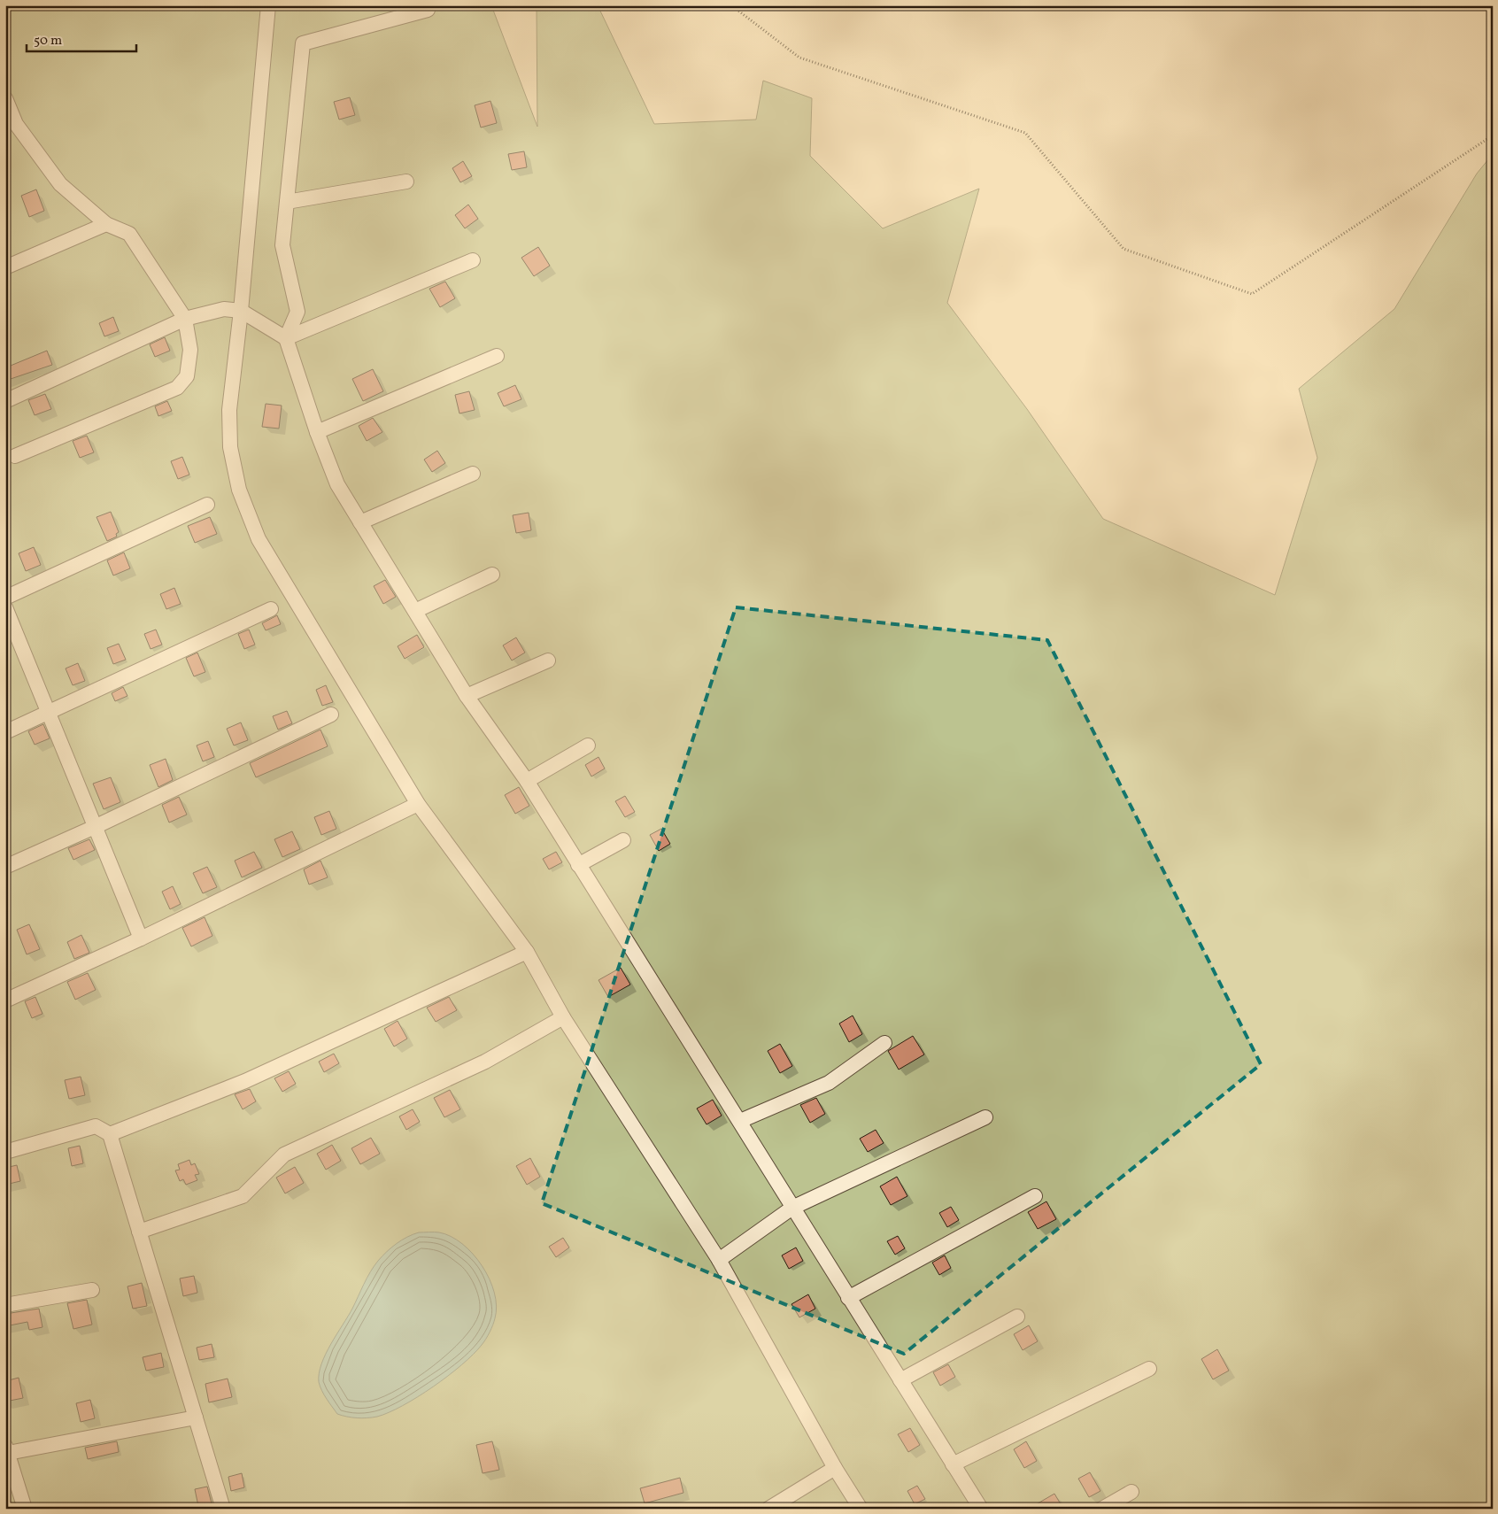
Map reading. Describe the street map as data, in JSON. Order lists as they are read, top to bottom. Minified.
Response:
{"scale_bar":"50 m"}
